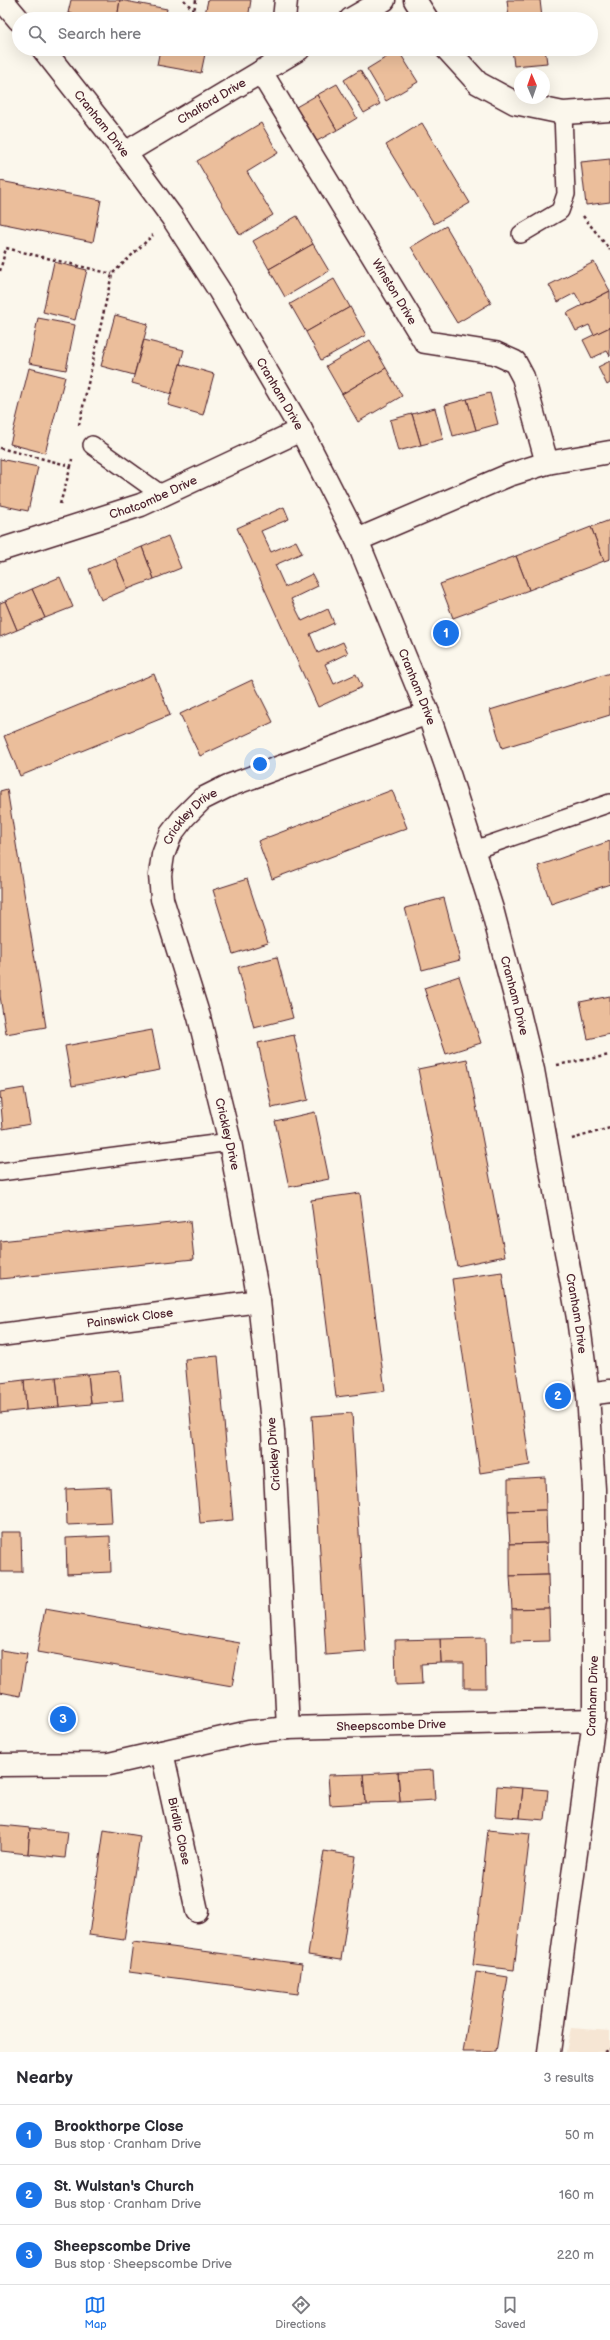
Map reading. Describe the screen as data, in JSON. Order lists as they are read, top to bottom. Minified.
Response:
{"streets":{"street":["Chalford Drive","Cranham Drive","Winston Drive","Chatcombe Drive","Crickley Drive","Painswick Close","Sheepscombe Drive","Birdlip Close"]},"crossings":[["Chalford Drive","Cranham Drive"],["Chalford Drive","Winston Drive"],["Cranham Drive","Chatcombe Drive"],["Cranham Drive","Crickley Drive"],["Cranham Drive","Sheepscombe Drive"],["Crickley Drive","Painswick Close"],["Crickley Drive","Sheepscombe Drive"],["Sheepscombe Drive","Birdlip Close"]],"north":"top","page":{"search":"Search here","pins":["1","2","3"],"heading":["Nearby","3 results"],"list":[{"mark":"1","name":"Brookthorpe Close","note":"Bus stop · Cranham Drive","value":"50 m"},{"mark":"2","name":"St. Wulstan's Church","note":"Bus stop · Cranham Drive","value":"160 m"},{"mark":"3","name":"Sheepscombe Drive","note":"Bus stop · Sheepscombe Drive","value":"220 m"}],"nav":["Map","Directions","Saved"]}}
